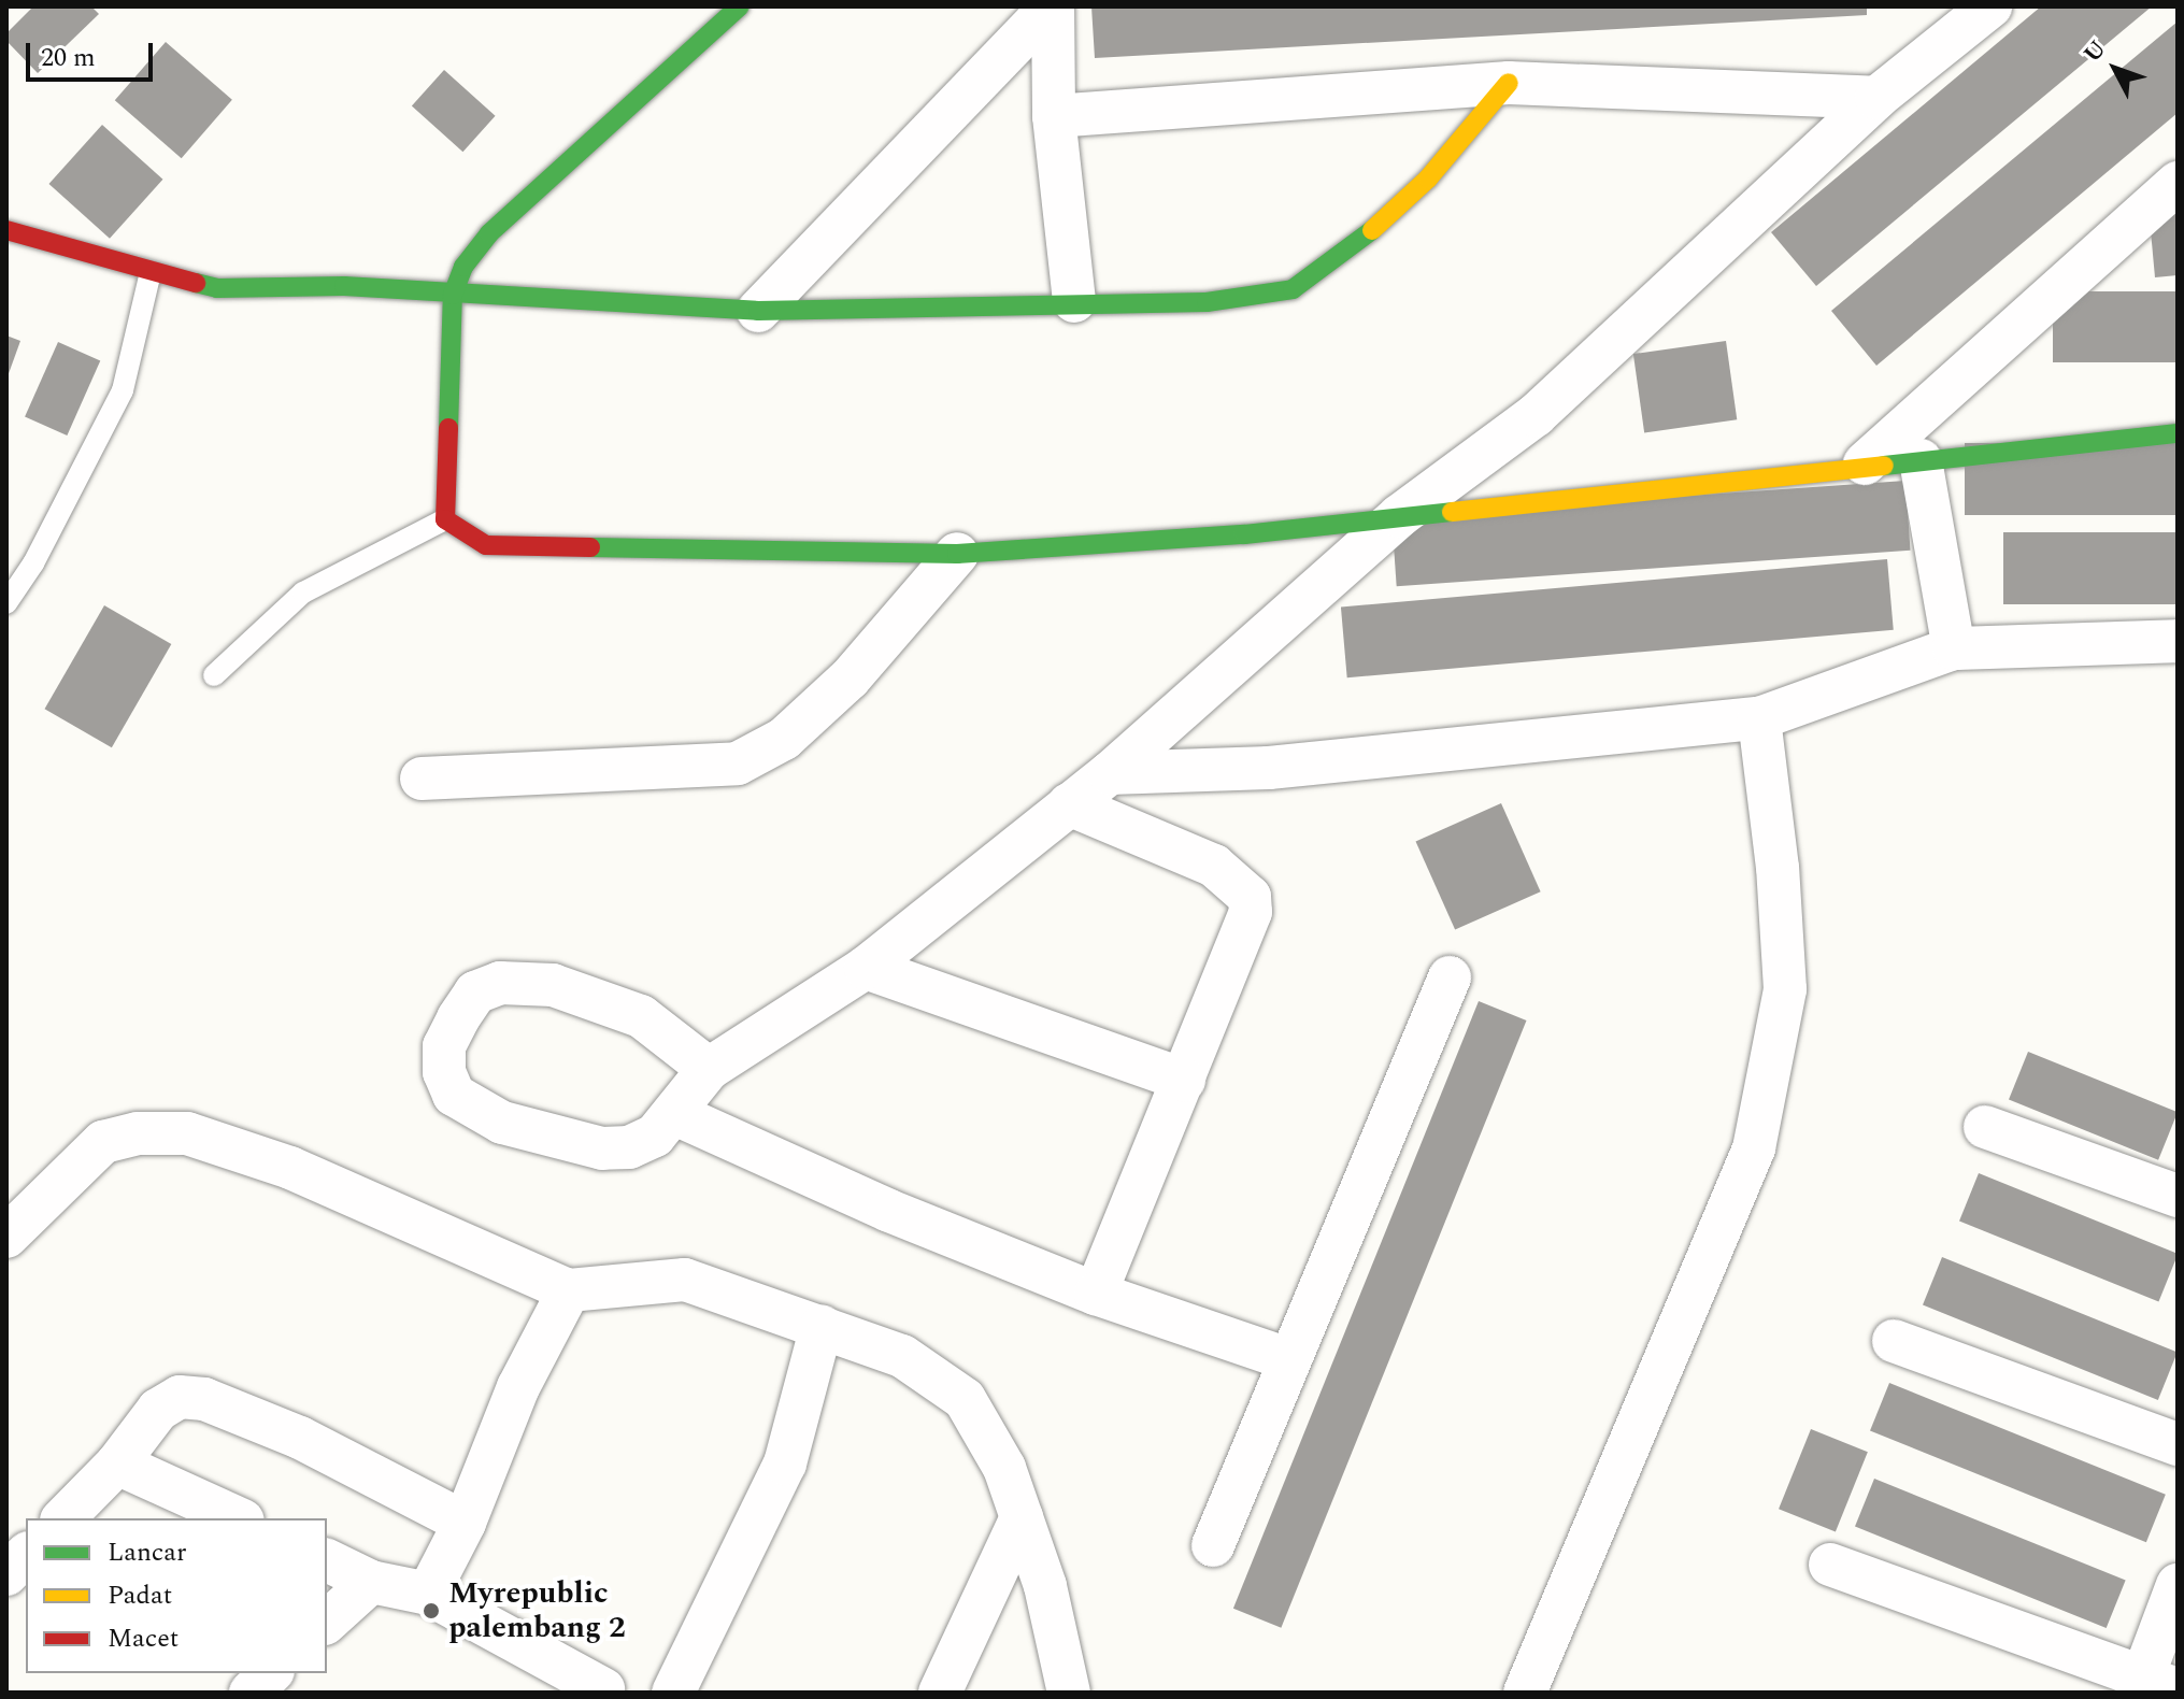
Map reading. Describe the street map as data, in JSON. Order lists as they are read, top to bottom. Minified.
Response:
{"places":["Myrepublic palembang 2"],"legend":["Lancar","Padat","Macet"],"scale_bar":"20 m","north":"top left"}
